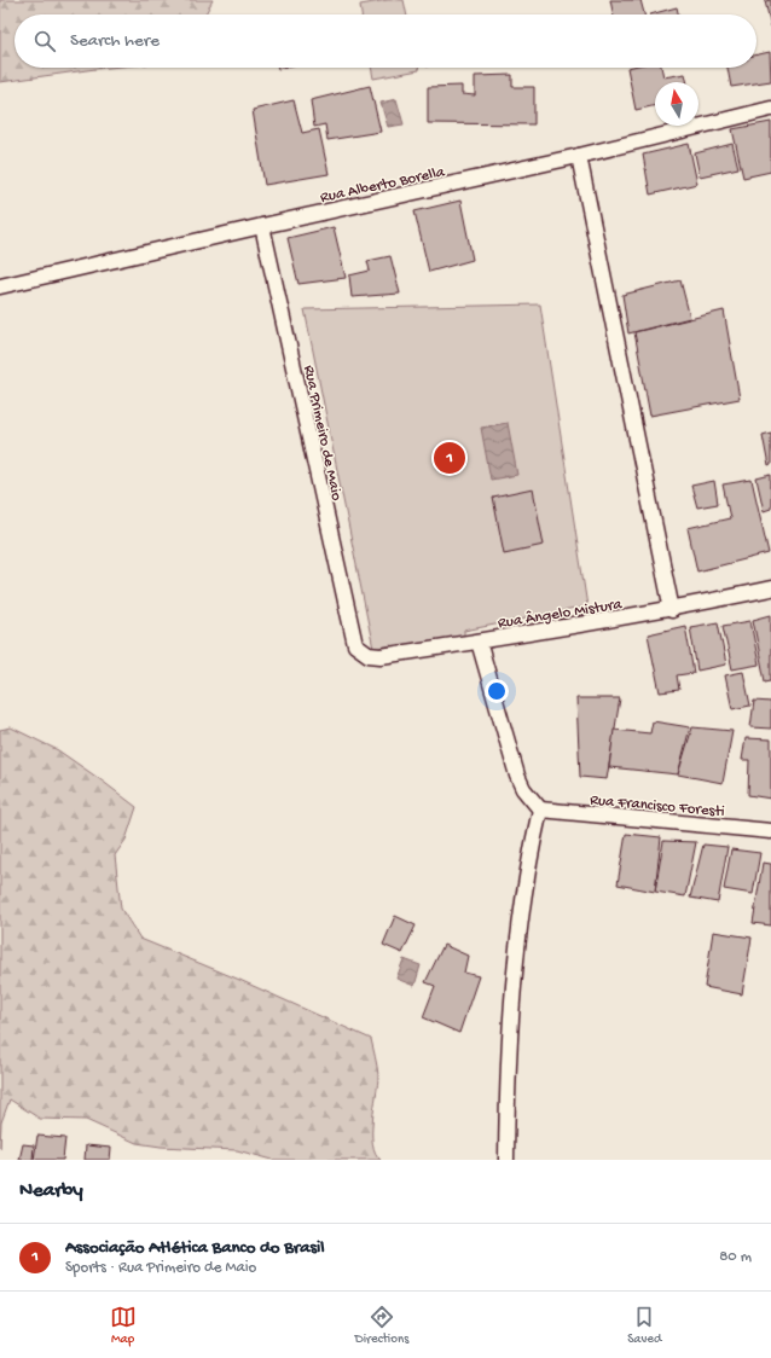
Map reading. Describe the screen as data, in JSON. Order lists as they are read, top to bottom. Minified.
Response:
{"streets":{"street":["Rua Alberto Borella","Rua Primeiro de Maio","Rua Ângelo Mistura","Rua Francisco Foresti"]},"crossings":[["Rua Alberto Borella","Rua Primeiro de Maio"],["Rua Primeiro de Maio","Rua Ângelo Mistura"]],"north":"top","page":{"search":"Search here","pins":"1","heading":"Nearby","list":[{"mark":"1","name":"Associação Atlética Banco do Brasil","note":"Sports · Rua Primeiro de Maio","value":"80 m"}],"nav":["Map","Directions","Saved"]}}
